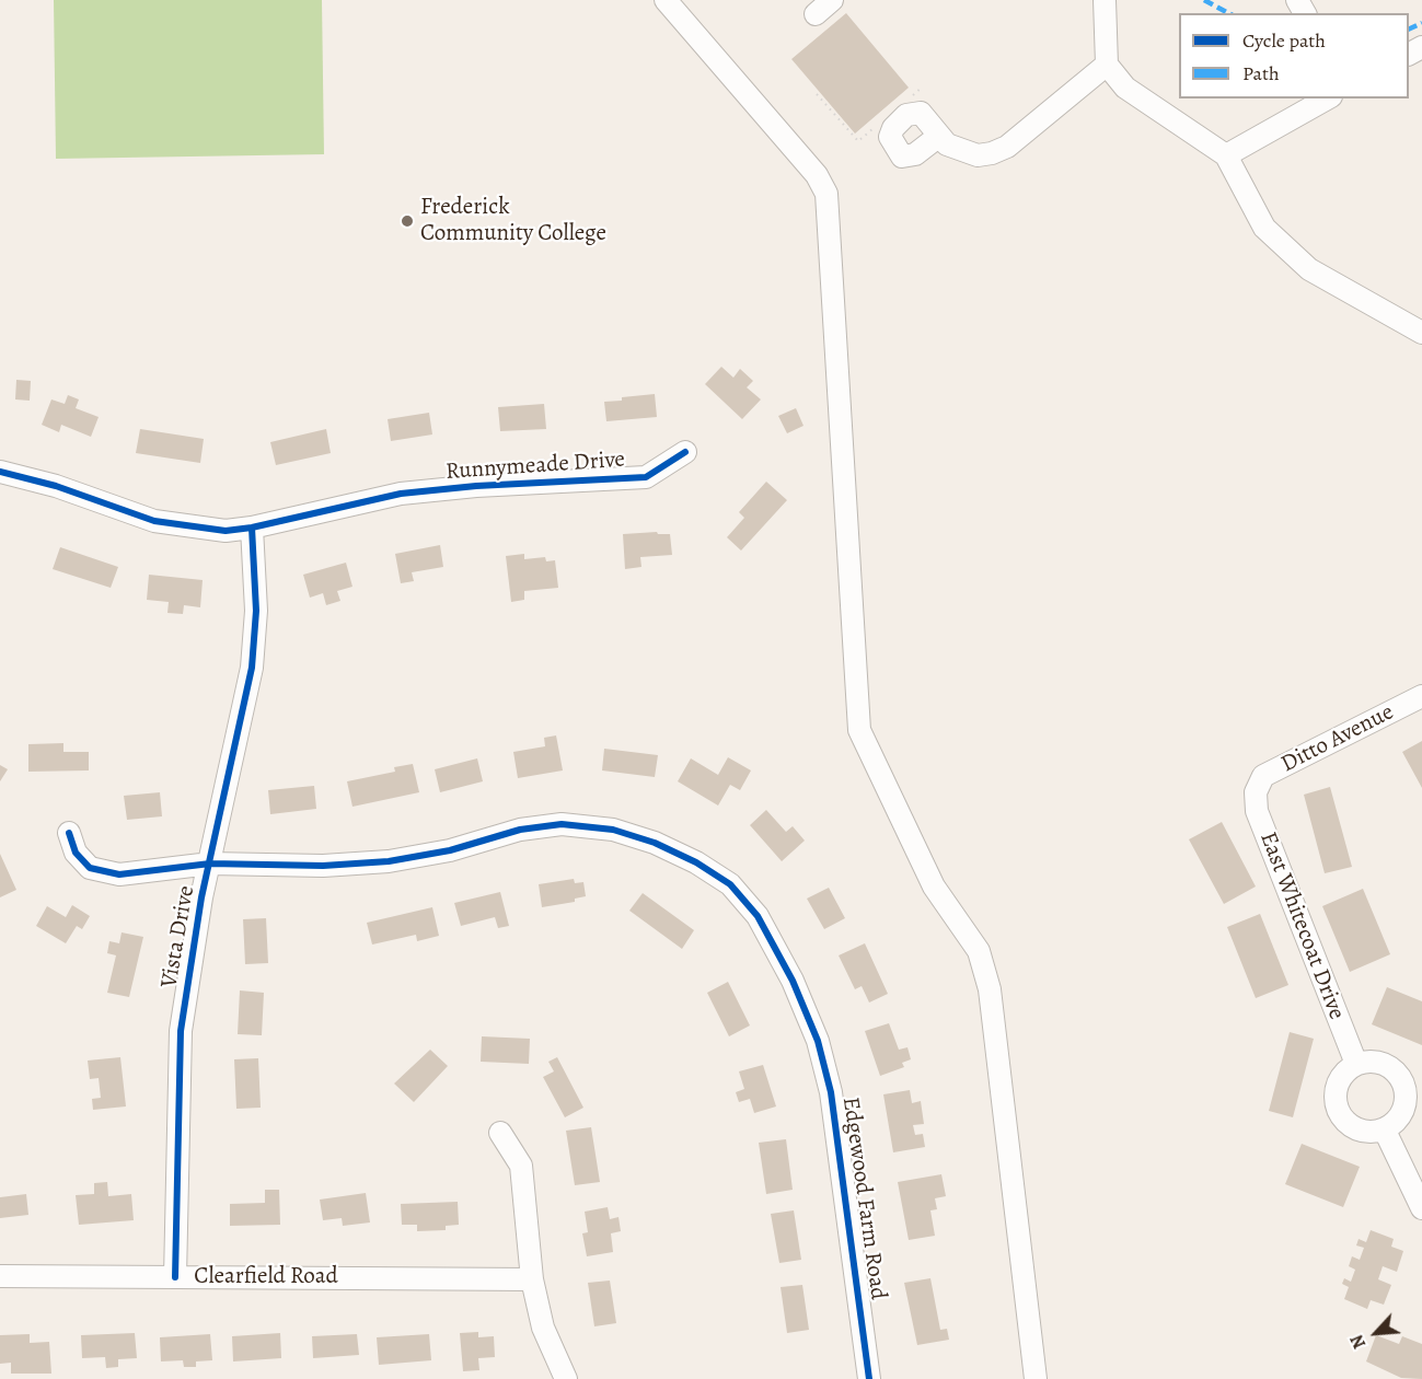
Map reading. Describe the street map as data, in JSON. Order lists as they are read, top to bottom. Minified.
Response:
{"streets":{"street":["Runnymeade Drive","Ditto Avenue","East Whitecoat Drive","Vista Drive","Edgewood Farm Road","Clearfield Road"]},"crossings":[["Runnymeade Drive","Vista Drive"],["Ditto Avenue","East Whitecoat Drive"],["Vista Drive","Edgewood Farm Road"],["Vista Drive","Clearfield Road"]],"places":["Frederick Community College"],"legend":["Cycle path","Path"],"north":"bottom left"}
